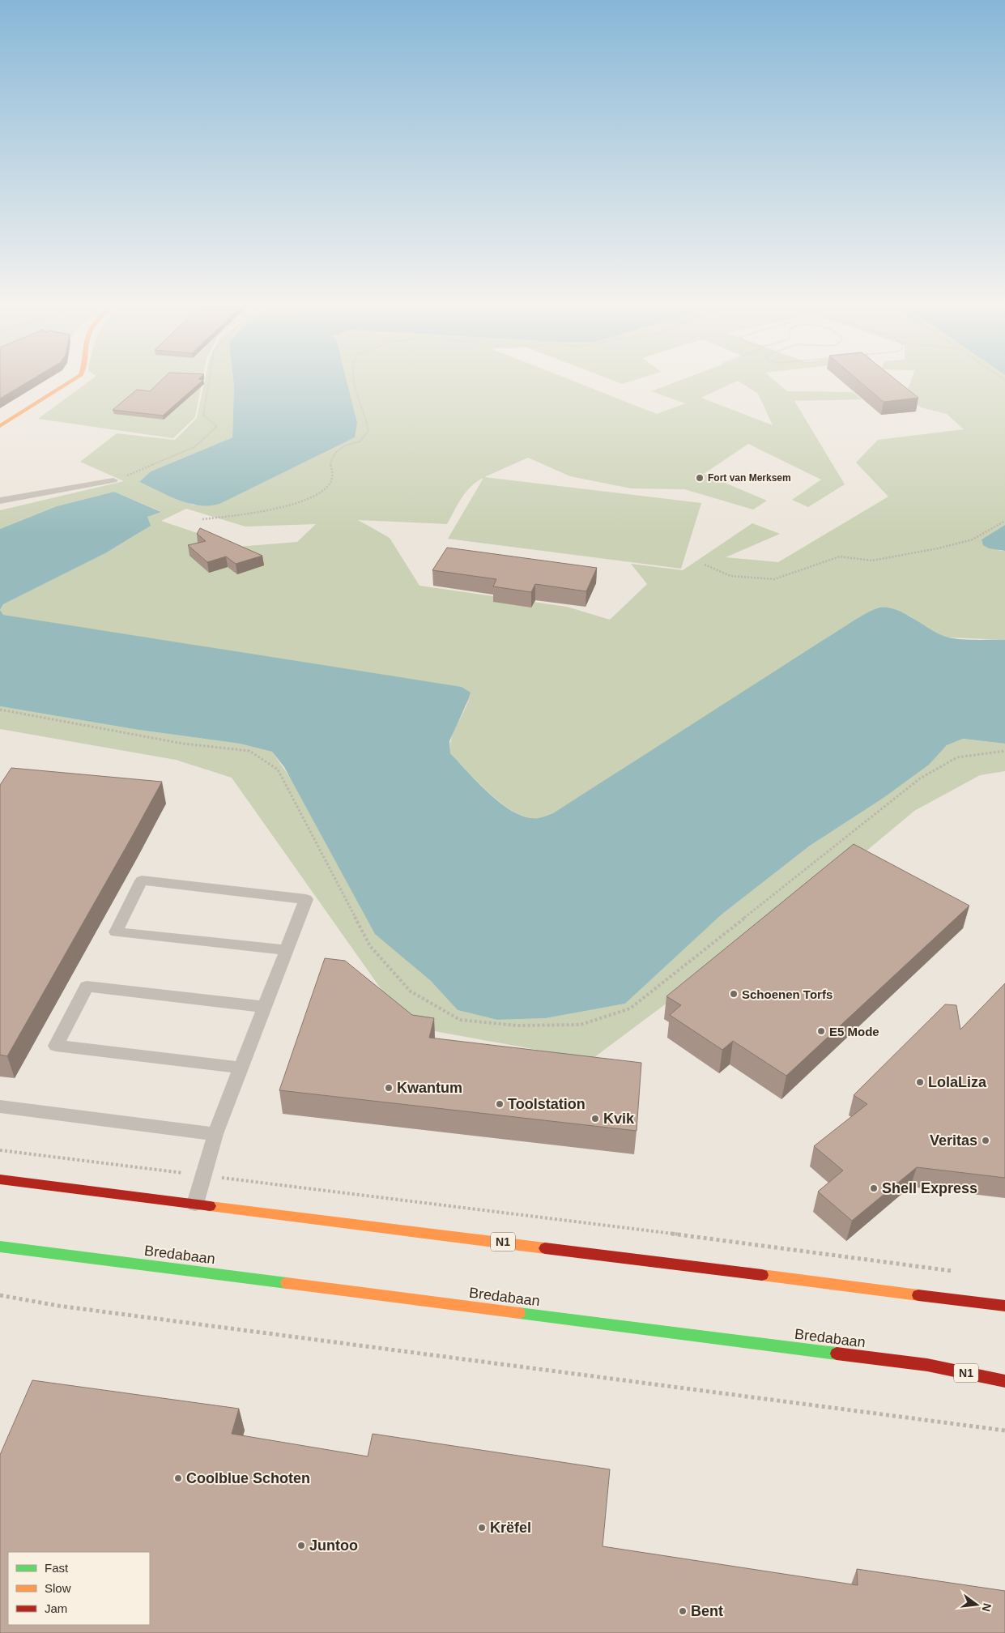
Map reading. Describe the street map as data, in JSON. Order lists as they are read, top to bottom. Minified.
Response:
{"streets":{"main road":["N1","Bredabaan"]},"places":["Fort van Merksem","Schoenen Torfs","E5 Mode","LolaLiza","Kwantum","Toolstation","Kvik","Veritas","Shell Express","Coolblue Schoten","Krëfel","Juntoo","Bent"],"legend":["Fast","Slow","Jam"],"north":"right"}
